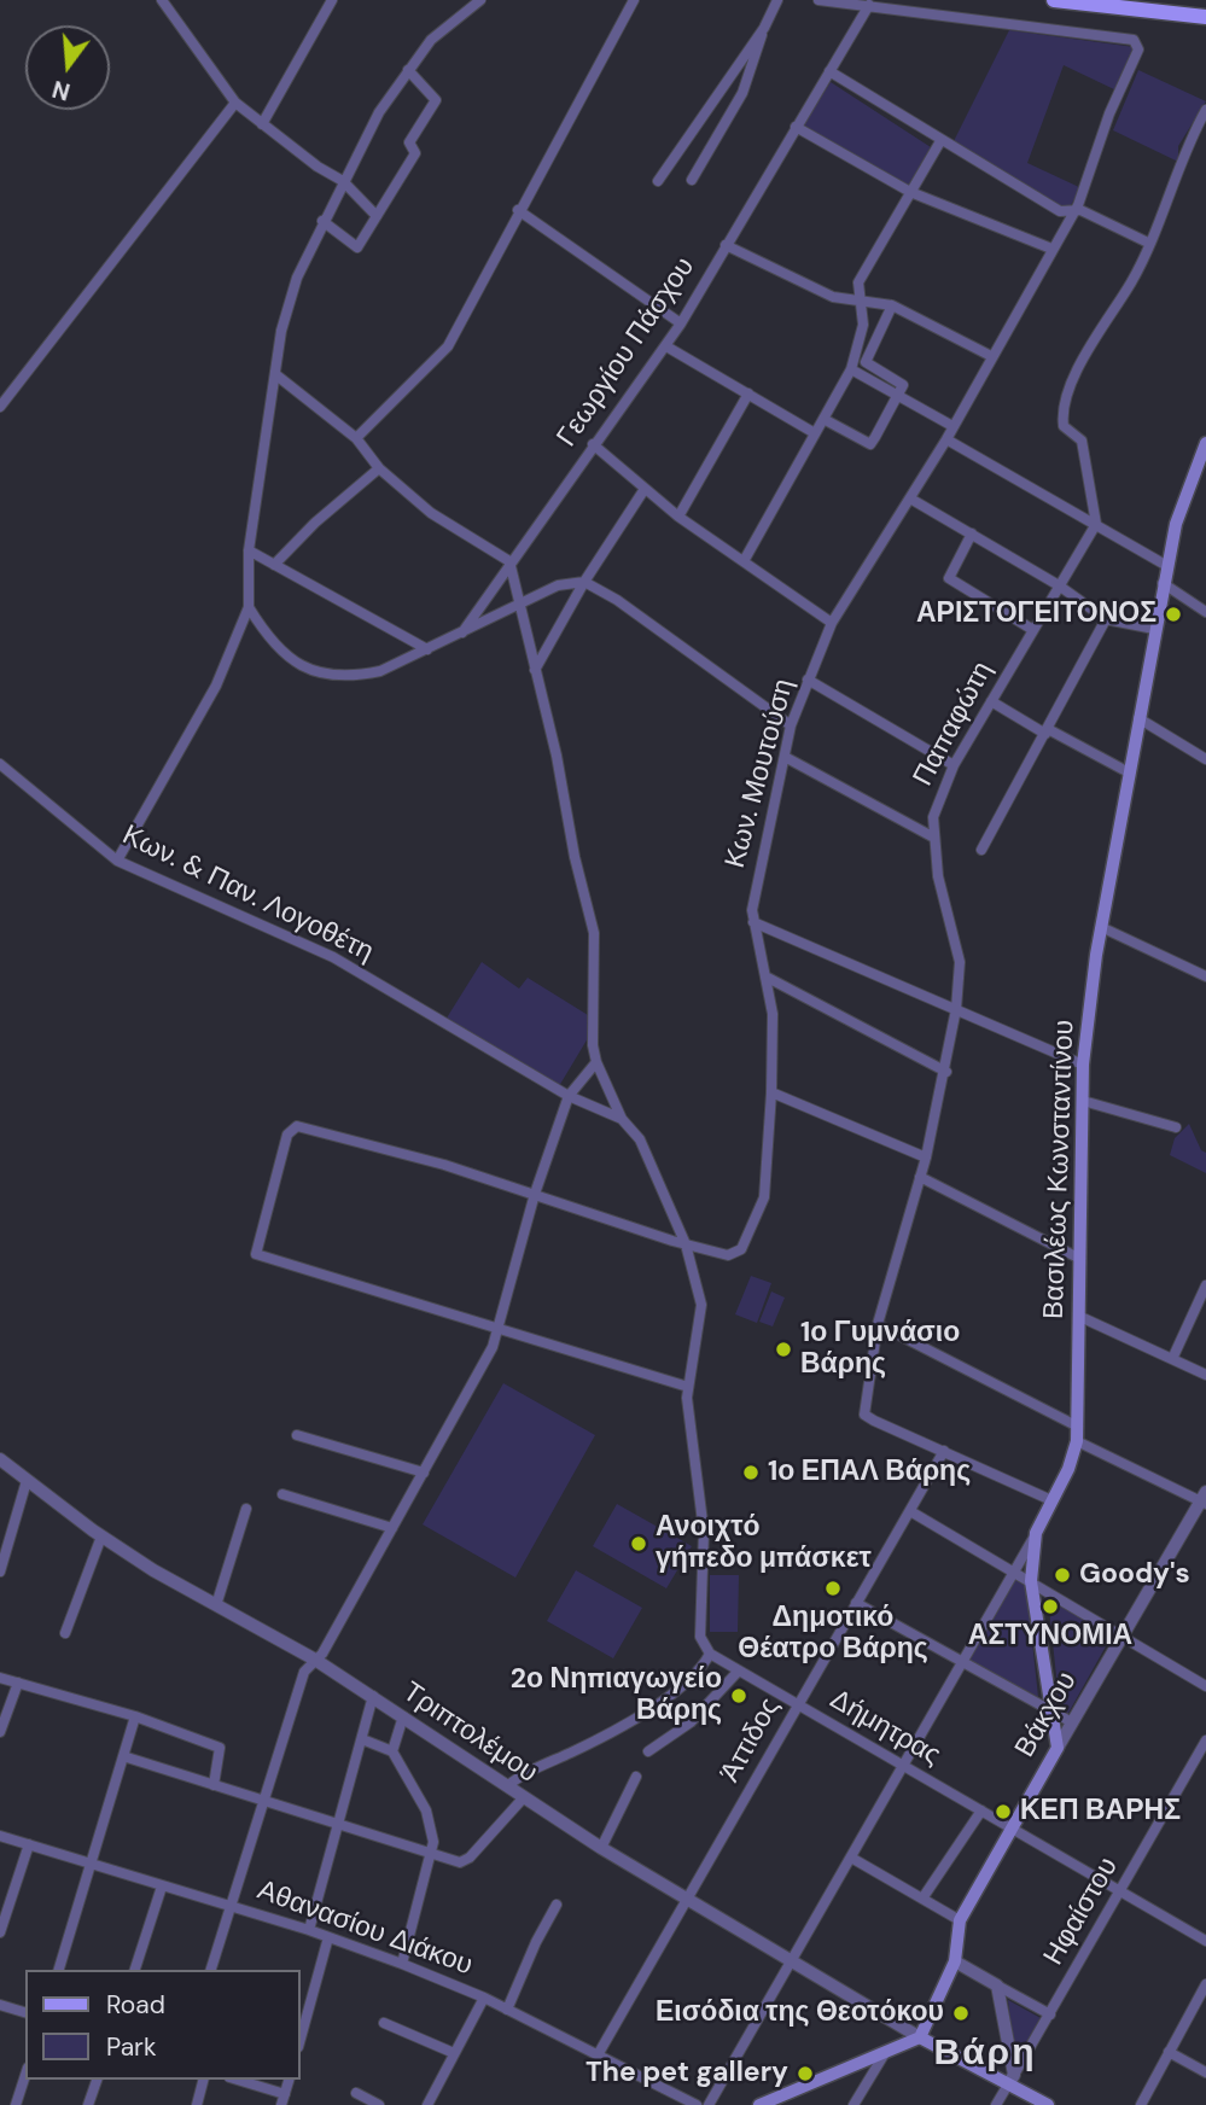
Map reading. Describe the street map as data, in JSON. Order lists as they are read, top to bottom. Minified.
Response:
{"streets":{"main road":["Βασιλέως Κωνσταντίνου","Βάκχου"],"street":["Γεωργίου Πάσχου","Παπαφώτη","Κων. Μουτούση","Κων. & Παν. Λογοθέτη","Δήμητρας","Τριπτολέμου","Άττιδος","Ηφαίστου","Αθανασίου Διάκου"]},"crossings":[["Γεωργίου Πάσχου","Κων. Μουτούση"],["Παπαφώτη","Άττιδος"],["Βασιλέως Κωνσταντίνου","Βάκχου"],["Βάκχου","Δήμητρας"],["Δήμητρας","Άττιδος"],["Δήμητρας","Ηφαίστου"],["Τριπτολέμου","Άττιδος"],["Άττιδος","Αθανασίου Διάκου"]],"districts":["Βάρη"],"places":["ΑΡΙΣΤΟΓΕΙΤΟΝΟΣ","1ο Γυμνάσιο Βάρης","1ο ΕΠΑΛ Βάρης","Ανοιχτό γήπεδο μπάσκετ","Goody's","Δημοτικό Θέατρο Βάρης","ΑΣΤΥΝΟΜΙΑ","2ο Νηπιαγωγείο Βάρης","ΚΕΠ ΒΑΡΗΣ","Εισόδια της Θεοτόκου","The pet gallery"],"legend":["Road","Park"],"north":"bottom"}
